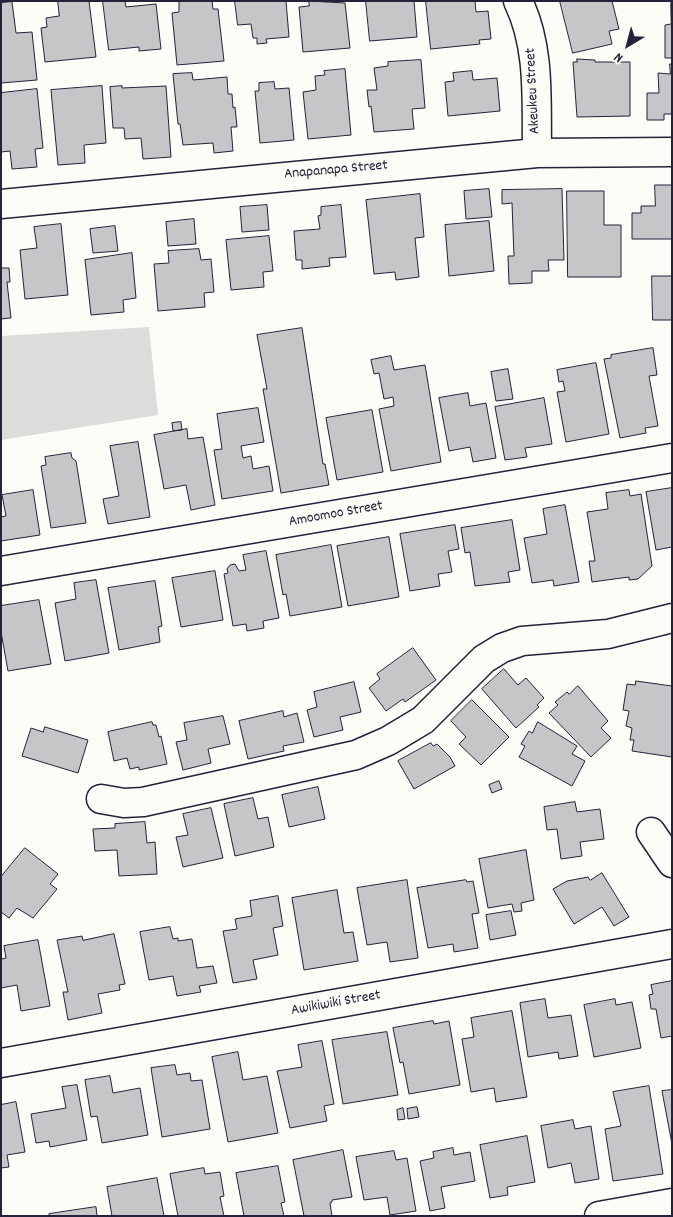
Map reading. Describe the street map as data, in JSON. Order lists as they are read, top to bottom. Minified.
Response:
{"streets":{"street":["Akeukeu Street","Anapanapa Street","Amoomoo Street","Awikiwiki Street"]},"crossings":[["Akeukeu Street","Anapanapa Street"]],"north":"bottom left"}
